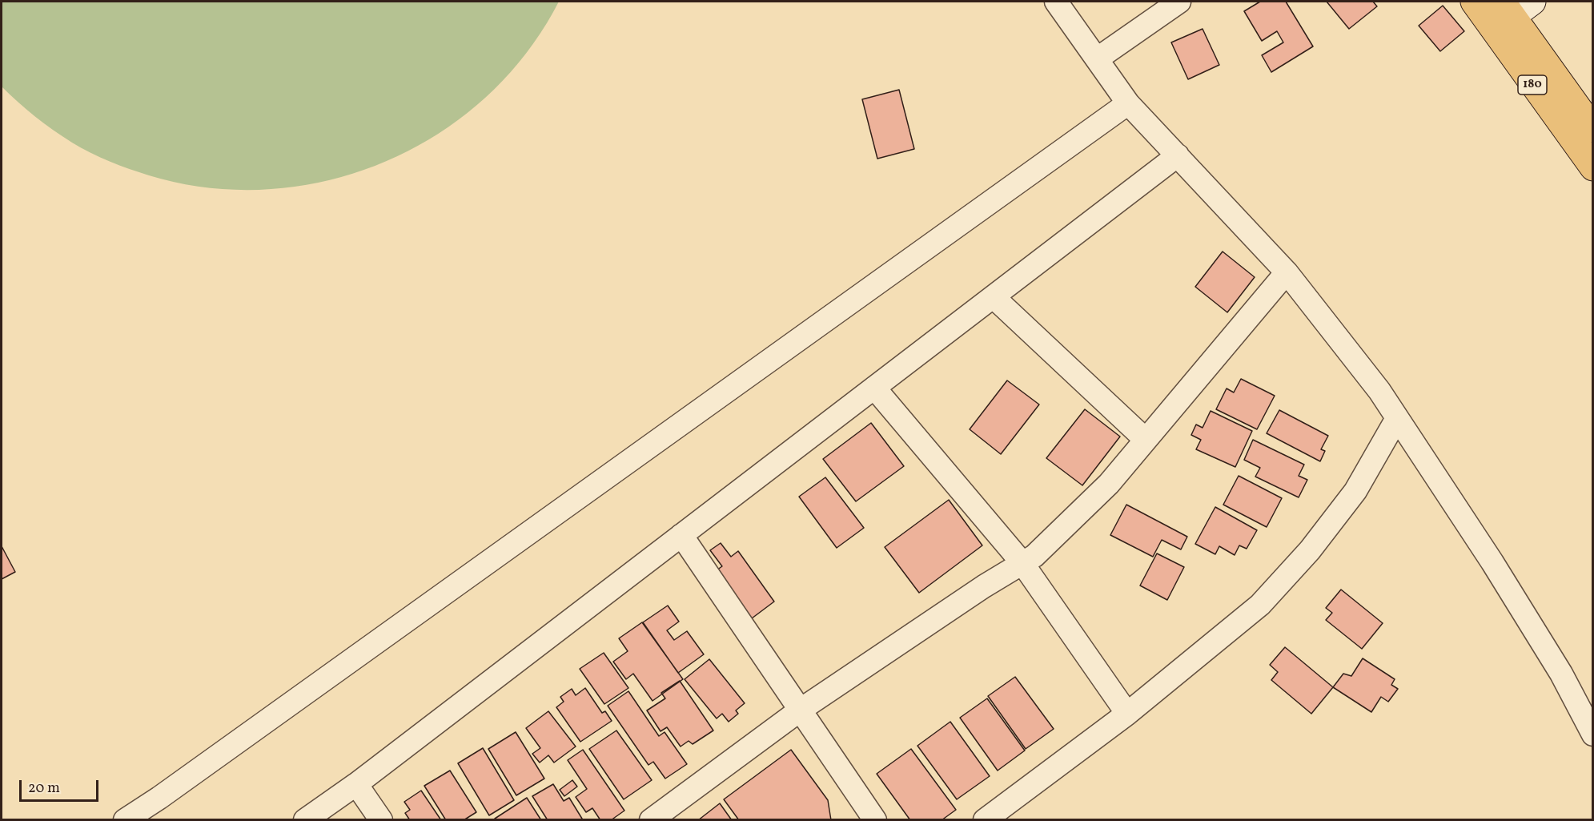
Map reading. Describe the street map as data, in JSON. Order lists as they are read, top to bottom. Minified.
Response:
{"streets":{"highway":["180"]},"scale_bar":"20 m"}
